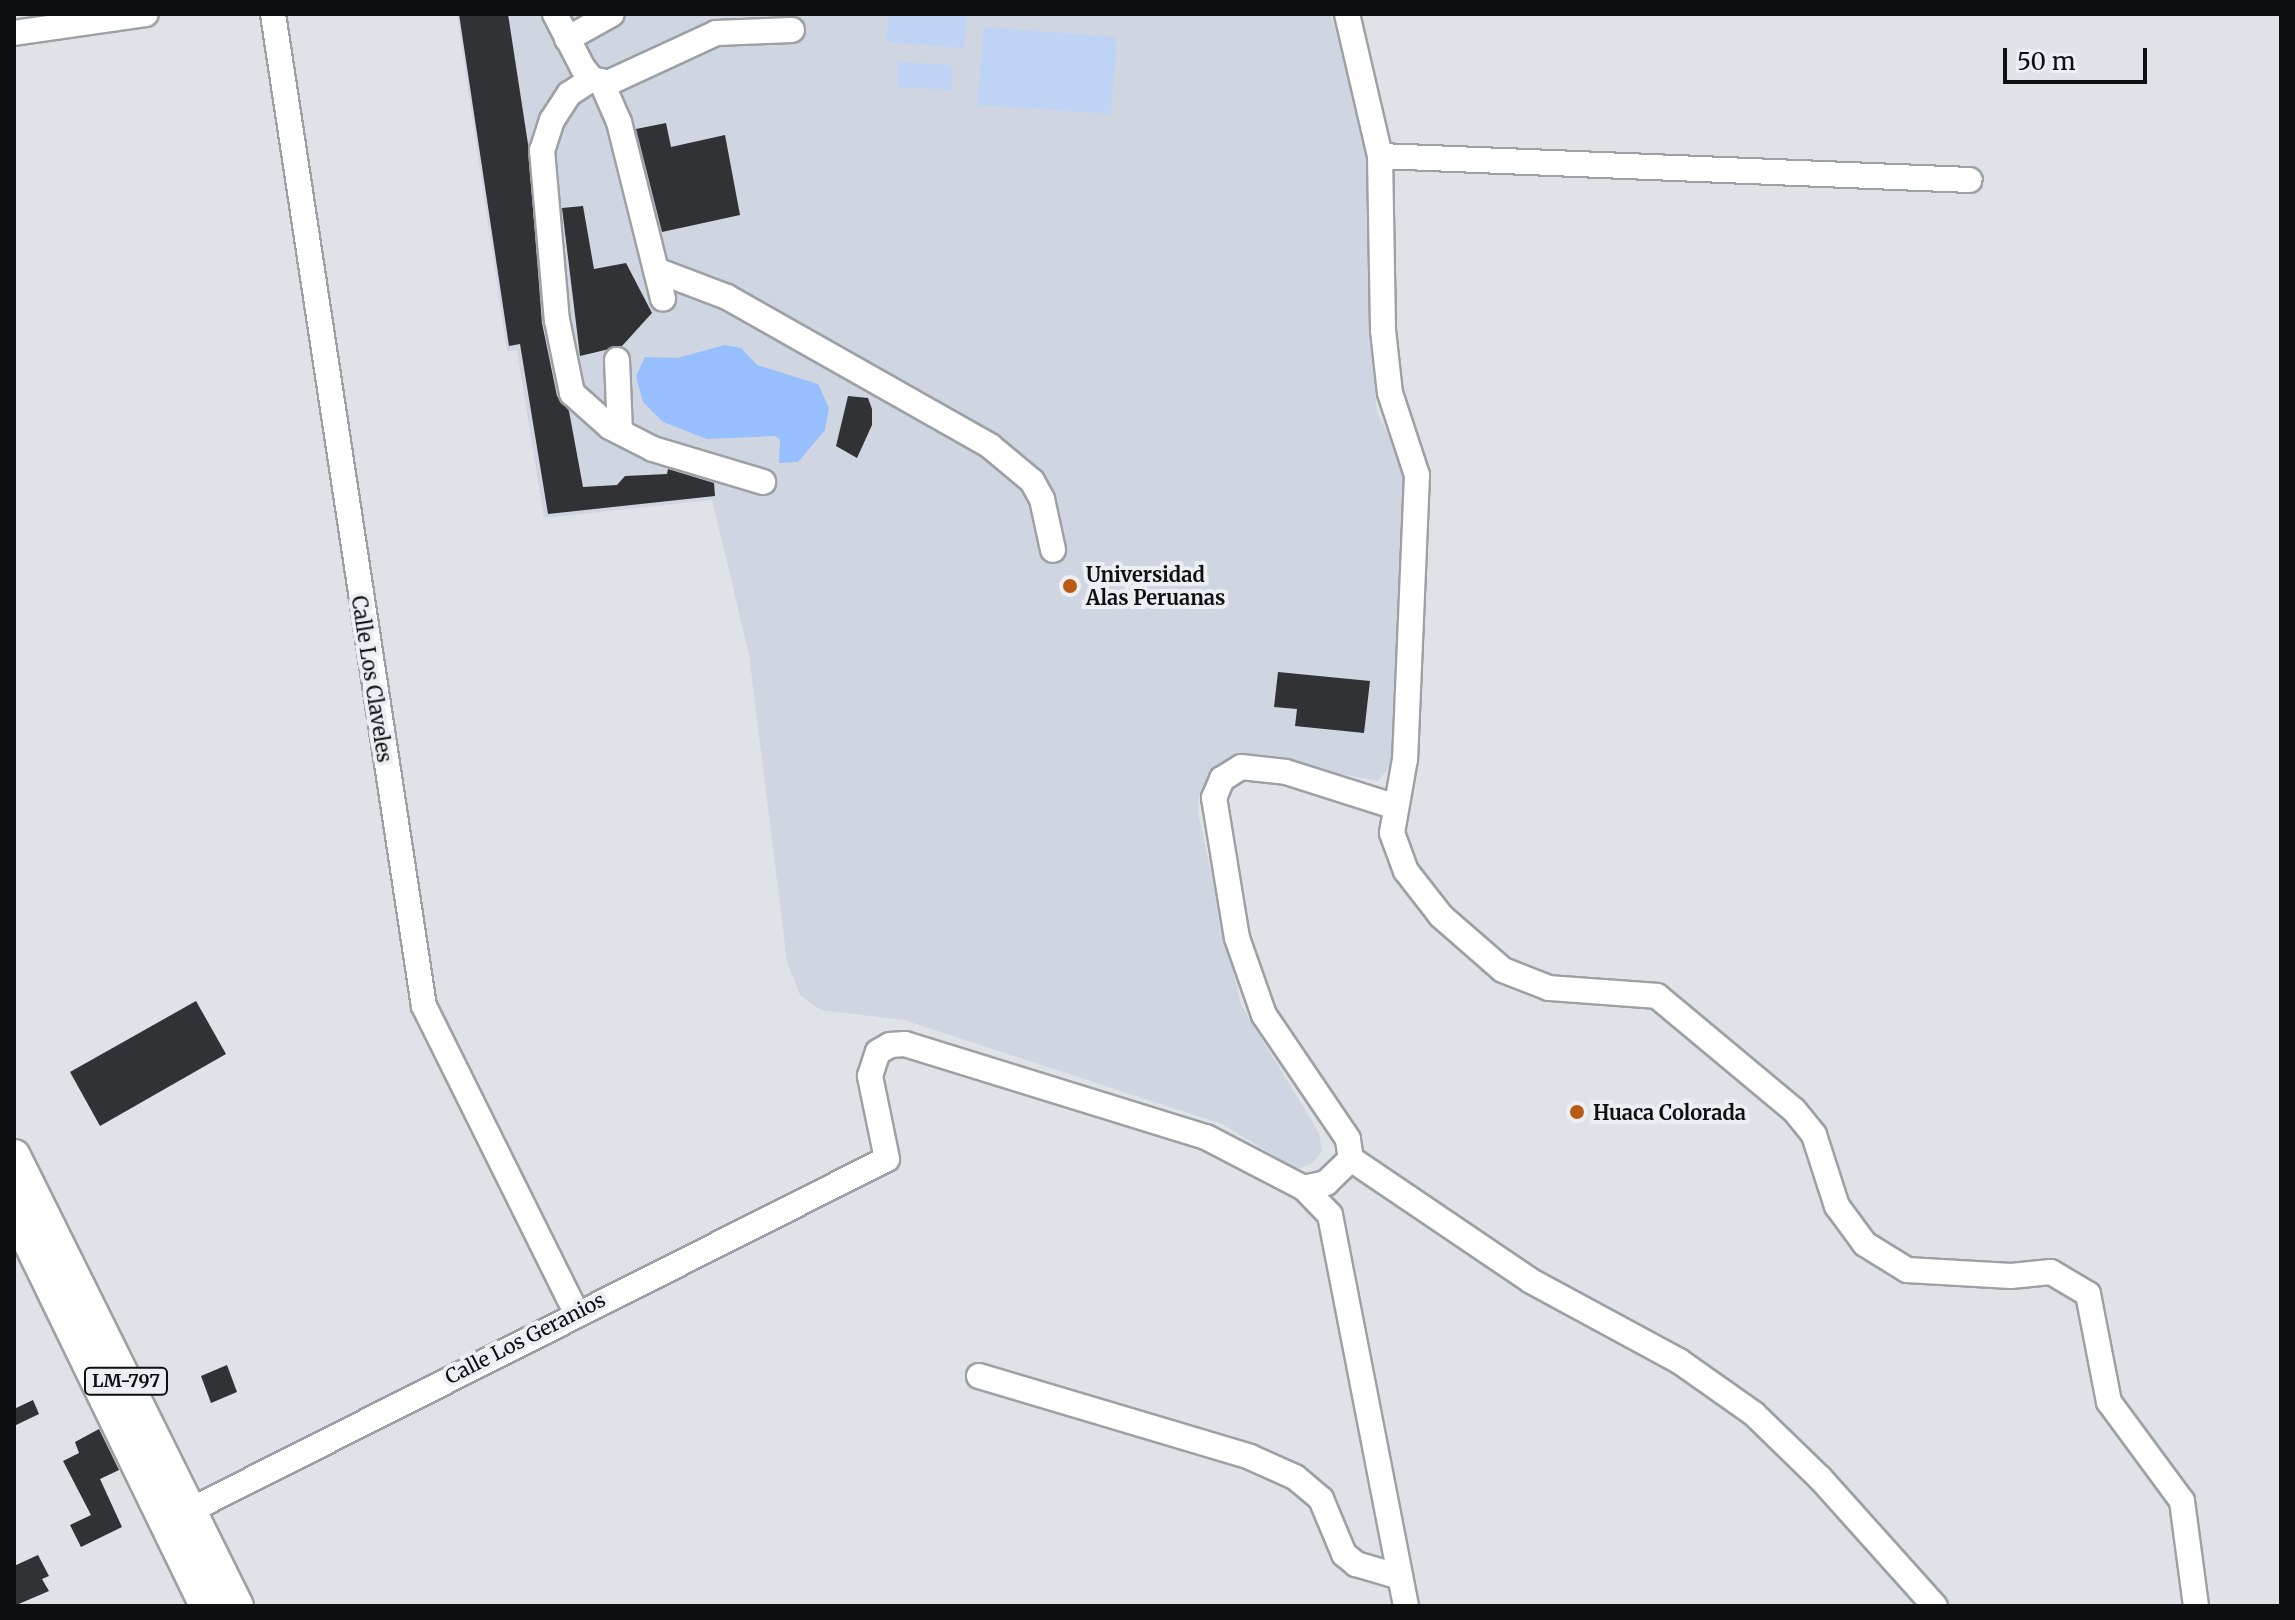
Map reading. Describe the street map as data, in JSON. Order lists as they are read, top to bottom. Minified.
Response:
{"streets":{"main road":["LM-797"],"street":["Calle Los Claveles","Calle Los Geranios"]},"crossings":[["Calle Los Claveles","Calle Los Geranios"],["Calle Los Geranios","LM-797"]],"places":["Universidad Alas Peruanas","Huaca Colorada"],"scale_bar":"50 m"}
